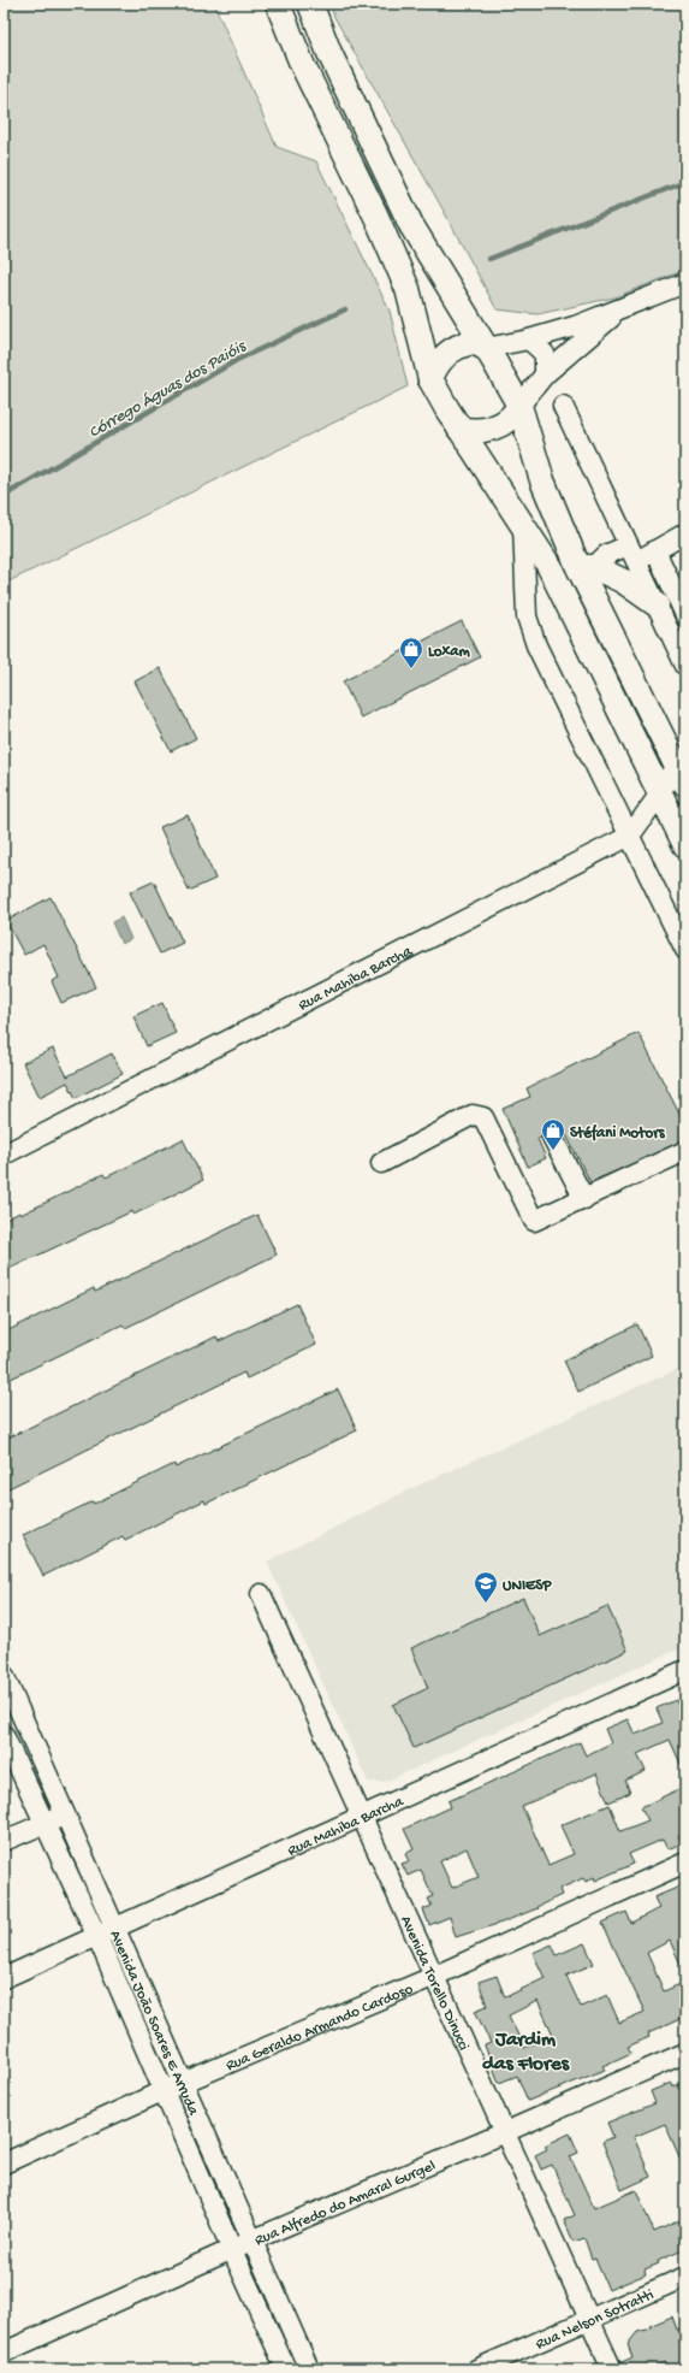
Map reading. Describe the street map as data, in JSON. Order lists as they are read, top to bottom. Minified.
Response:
{"streets":{"street":["Rua Mahiba Barcha","Avenida Torello Dinucci","Avenida João Soares E Arruda","Rua Geraldo Armando Cardoso","Rua Alfredo do Amaral Gurgel","Rua Nelson Sotratti"]},"crossings":[["Rua Mahiba Barcha","Avenida Torello Dinucci"],["Rua Mahiba Barcha","Avenida João Soares E Arruda"],["Avenida Torello Dinucci","Rua Geraldo Armando Cardoso"],["Avenida Torello Dinucci","Rua Alfredo do Amaral Gurgel"],["Avenida Torello Dinucci","Rua Nelson Sotratti"],["Avenida João Soares E Arruda","Rua Geraldo Armando Cardoso"],["Avenida João Soares E Arruda","Rua Alfredo do Amaral Gurgel"]],"districts":["Jardim das Flores"],"water":["Córrego Águas dos Paióis"],"places":{"shop":["Loxam","Stéfani Motors"],"school or university":["UNIESP"]}}
